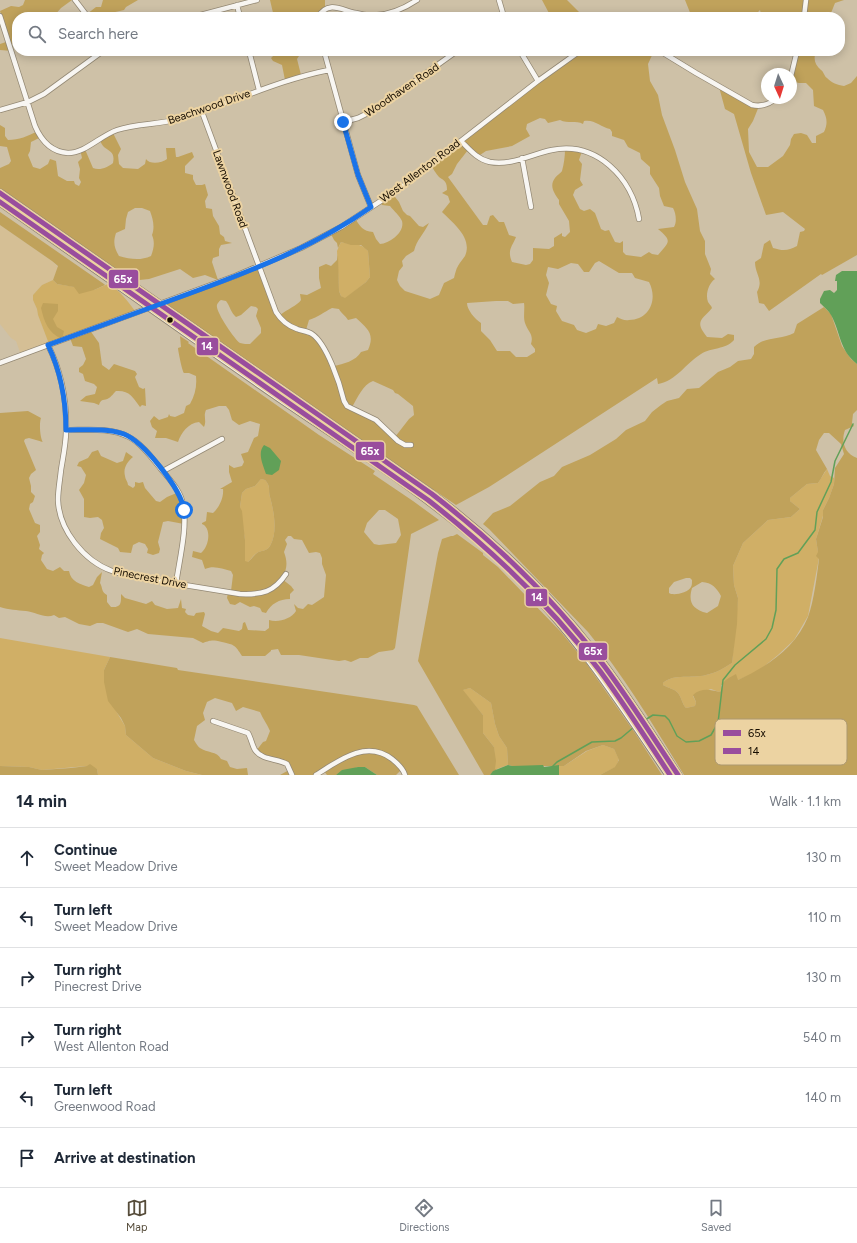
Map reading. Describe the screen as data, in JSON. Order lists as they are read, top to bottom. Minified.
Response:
{"streets":{"street":["Woodhaven Road","Beachwood Drive","West Allenton Road","Lawnwood Road","Pinecrest Drive"]},"crossings":[["Beachwood Drive","Lawnwood Road"],["West Allenton Road","Lawnwood Road"],["West Allenton Road","Pinecrest Drive"]],"lines":["transit line 65x","transit line 14"],"legend":["65x","14"],"north":"bottom","page":{"search":"Search here","heading":["14 min","Walk · 1.1 km"],"list":[["Continue","Sweet Meadow Drive","130 m"],["Turn left","Sweet Meadow Drive","110 m"],["Turn right","Pinecrest Drive","130 m"],["Turn right","West Allenton Road","540 m"],["Turn left","Greenwood Road","140 m"],"Arrive at destination"],"nav":["Map","Directions","Saved"]}}
